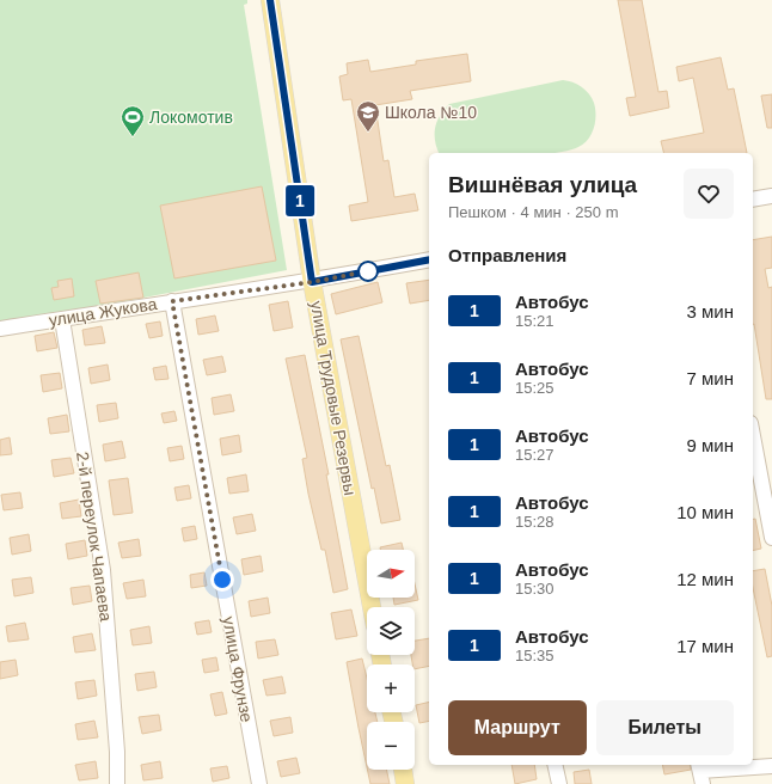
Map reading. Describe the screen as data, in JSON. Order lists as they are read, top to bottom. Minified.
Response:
{"streets":{"main road":["улица Трудовые Резервы"],"street":["улица Жукова","2-й переулок Чапаева","улица Фрунзе"]},"crossings":[["улица Жукова","улица Трудовые Резервы"],["улица Жукова","2-й переулок Чапаева"],["улица Жукова","улица Фрунзе"]],"places":{"school or university":["Школа №10"],"sports":["Локомотив"]},"lines":["bus line 1"],"north":"right","page":{"on_map":"1","heading":[["Вишнёвая улица","Пешком · 4 мин · 250 m"],"Отправления"],"list":[{"mark":"1","name":"Автобус","note":"15:21","value":"3 мин"},{"mark":"1","name":"Автобус","note":"15:25","value":"7 мин"},{"mark":"1","name":"Автобус","note":"15:27","value":"9 мин"},{"mark":"1","name":"Автобус","note":"15:28","value":"10 мин"},{"mark":"1","name":"Автобус","note":"15:30","value":"12 мин"},{"mark":"1","name":"Автобус","note":"15:35","value":"17 мин"}],"map_buttons":["+","−"],"buttons":["Маршрут","Билеты"]}}
